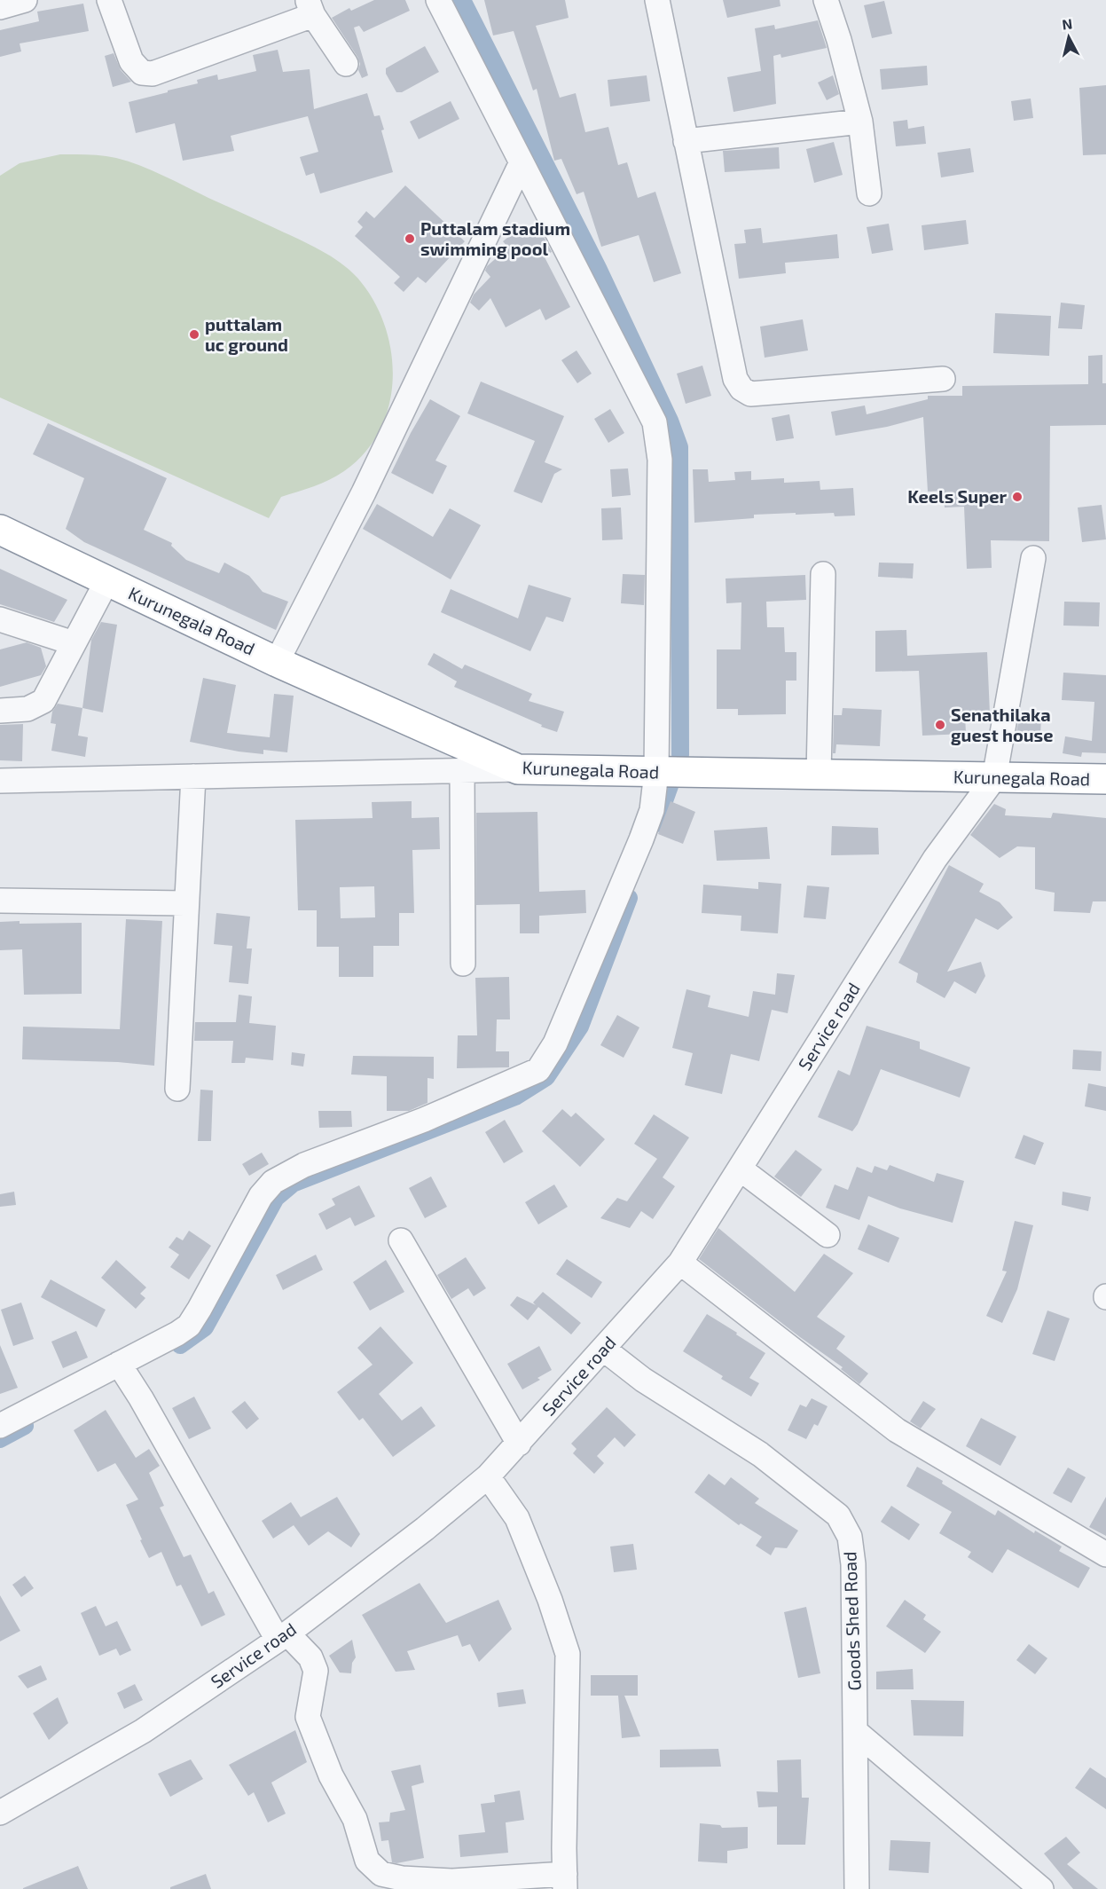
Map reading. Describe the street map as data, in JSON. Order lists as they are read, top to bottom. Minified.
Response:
{"streets":{"highway":["Kurunegala Road"],"street":["Service road","Goods Shed Road"]},"crossings":[["Kurunegala Road","Service road"],["Service road","Goods Shed Road"]],"places":["Puttalam stadium swimming pool","puttalam uc ground","Keels Super","Senathilaka guest house"],"north":"top"}
